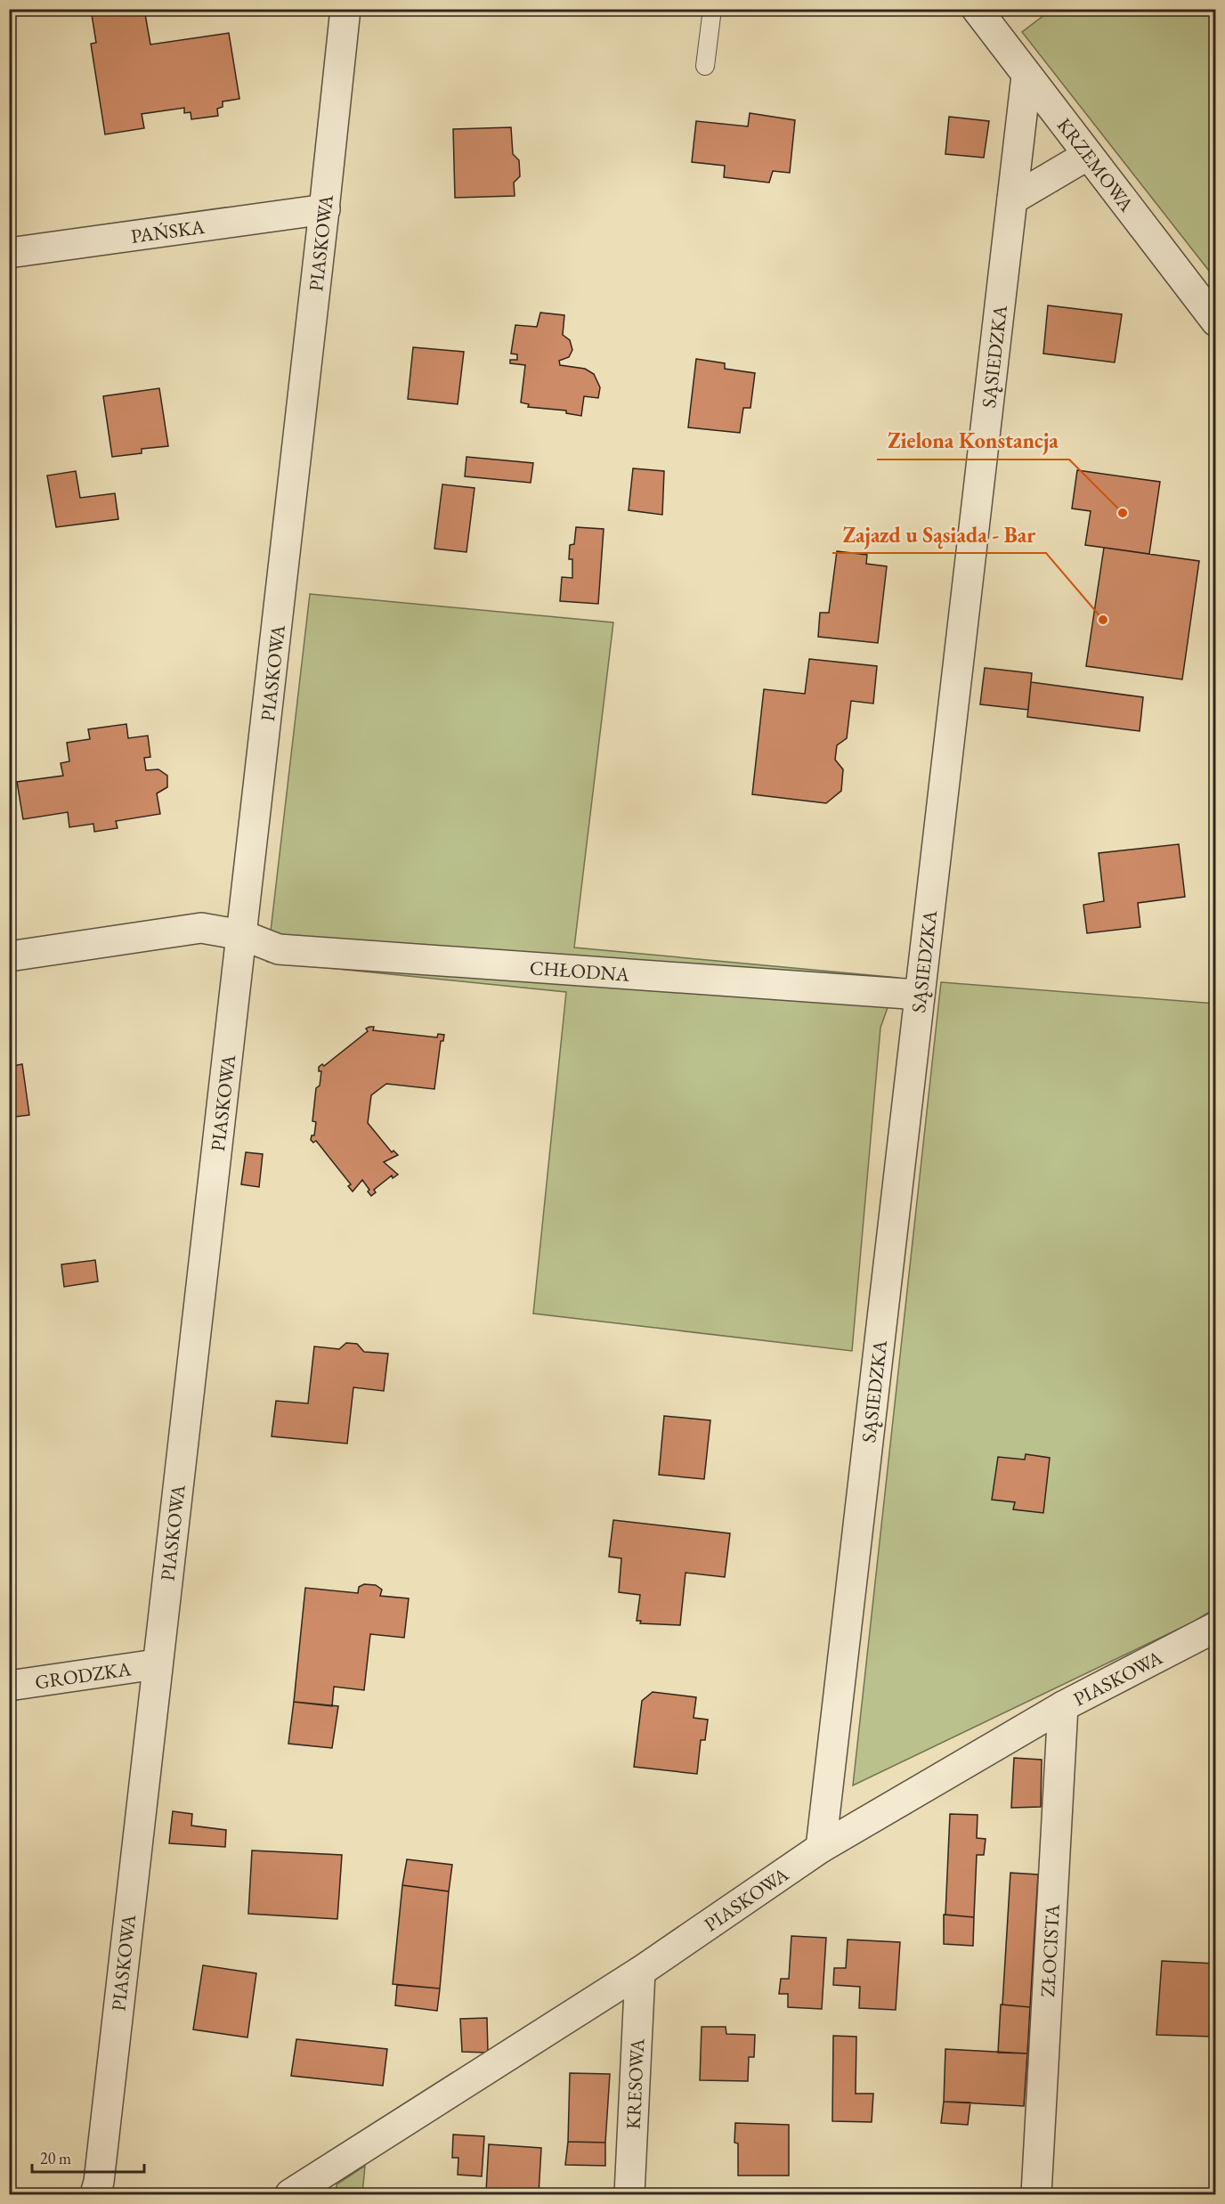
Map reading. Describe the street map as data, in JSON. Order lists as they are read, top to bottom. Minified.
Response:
{"streets":{"street":["KRZEMOWA","PAŃSKA","PIASKOWA","SĄSIEDZKA","CHŁODNA","GRODZKA","ZŁOCISTA","KRESOWA"]},"crossings":[["KRZEMOWA","SĄSIEDZKA"],["PAŃSKA","PIASKOWA"],["PIASKOWA","SĄSIEDZKA"],["PIASKOWA","CHŁODNA"],["PIASKOWA","GRODZKA"],["PIASKOWA","ZŁOCISTA"],["PIASKOWA","KRESOWA"],["SĄSIEDZKA","CHŁODNA"]],"places":["Zielona Konstancja","Zajazd u Sąsiada - Bar"],"scale_bar":"20 m"}
